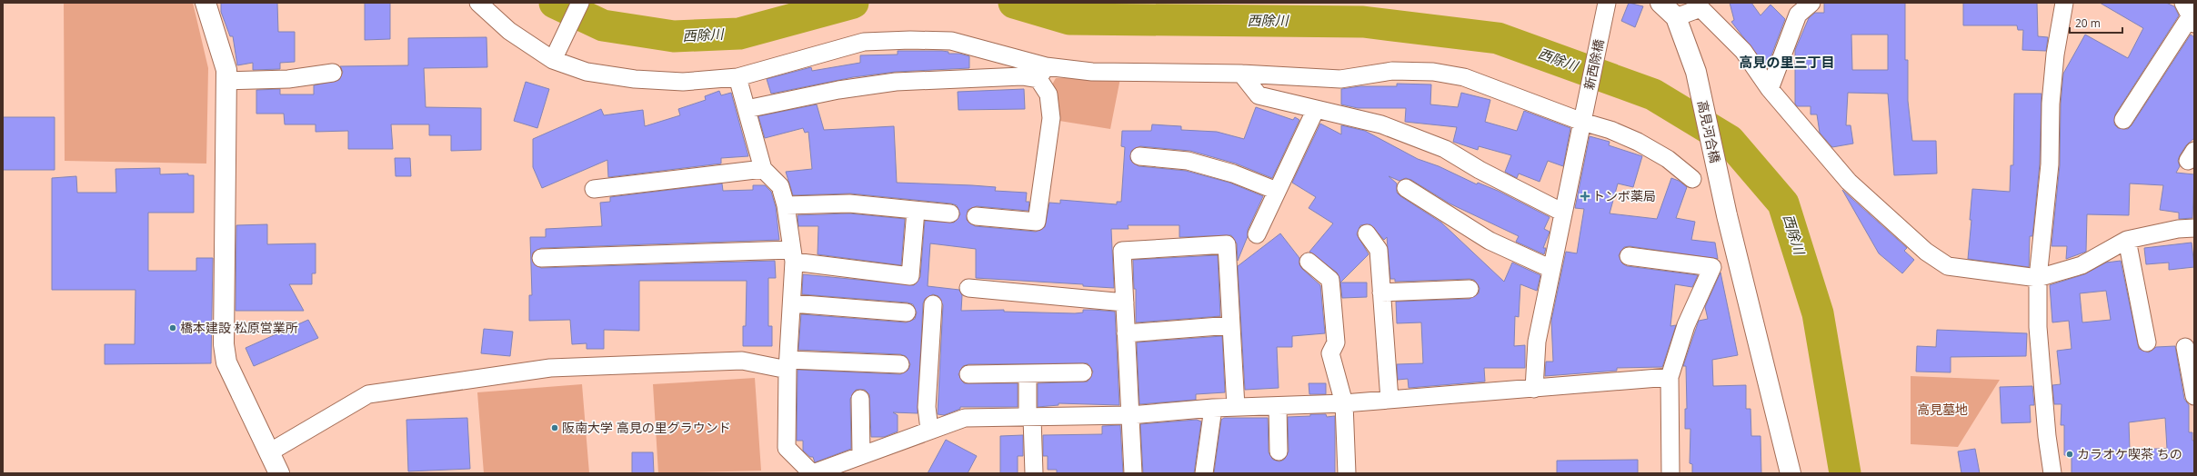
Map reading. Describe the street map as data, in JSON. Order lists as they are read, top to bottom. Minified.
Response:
{"streets":{"street":["新西除橋","高見河合橋"]},"districts":["高見の里三丁目"],"water":["西除川"],"parks":["高見墓地"],"places":{"health":["トンボ薬局"],"other":["橋本建設 松原営業所","阪南大学 高見の里グラウンド","カラオケ喫茶 ちの"]},"scale_bar":"20 m"}
